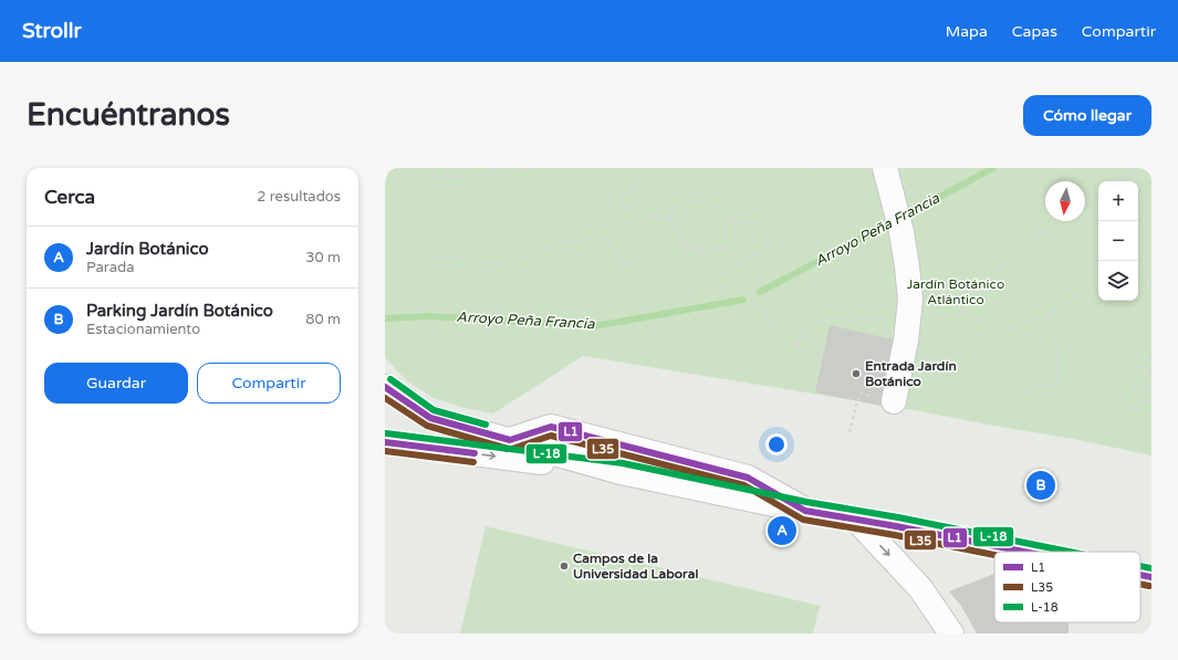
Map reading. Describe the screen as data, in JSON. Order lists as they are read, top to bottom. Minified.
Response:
{"water":["Arroyo Peña Francia"],"parks":["Jardín Botánico Atlántico"],"places":["Entrada Jardín Botánico","Campos de la Universidad Laboral"],"lines":["transit line L-18","transit line L1","transit line L35"],"legend":["L1","L35","L-18"],"north":"bottom","page":{"header":"Strollr","nav":["Mapa","Capas","Compartir"],"buttons":["Cómo llegar",["Guardar","Compartir"]],"title":"Encuéntranos","heading":["Cerca","2 resultados"],"map_buttons":["+","−"],"list":[{"mark":"A","name":"Jardín Botánico","note":"Parada","value":"30 m"},{"mark":"B","name":"Parking Jardín Botánico","note":"Estacionamiento","value":"80 m"}],"pins":["B","A"]}}
